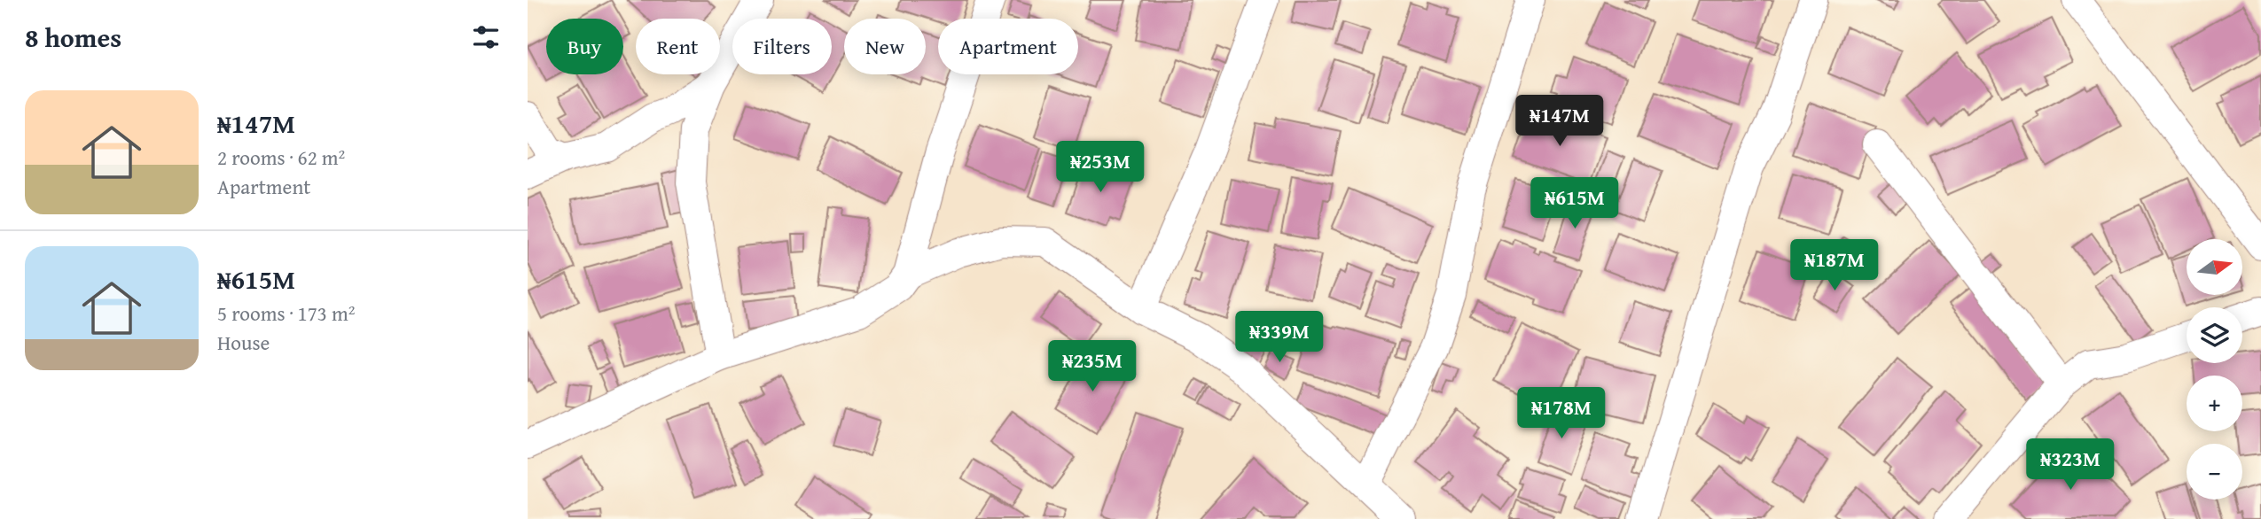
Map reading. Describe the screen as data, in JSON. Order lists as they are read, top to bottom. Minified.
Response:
{"north":"right","page":{"heading":"8 homes","chip":["Buy","Rent","Filters","New","Apartment"],"list":[{"name":"₦147M","note":"2 rooms · 62 m² · Apartment"},{"name":"₦615M","note":"5 rooms · 173 m² · House"}],"price":["₦147M","₦253M","₦615M","₦187M","₦339M","₦235M","₦178M","₦323M"],"map_buttons":["+","−"]}}
